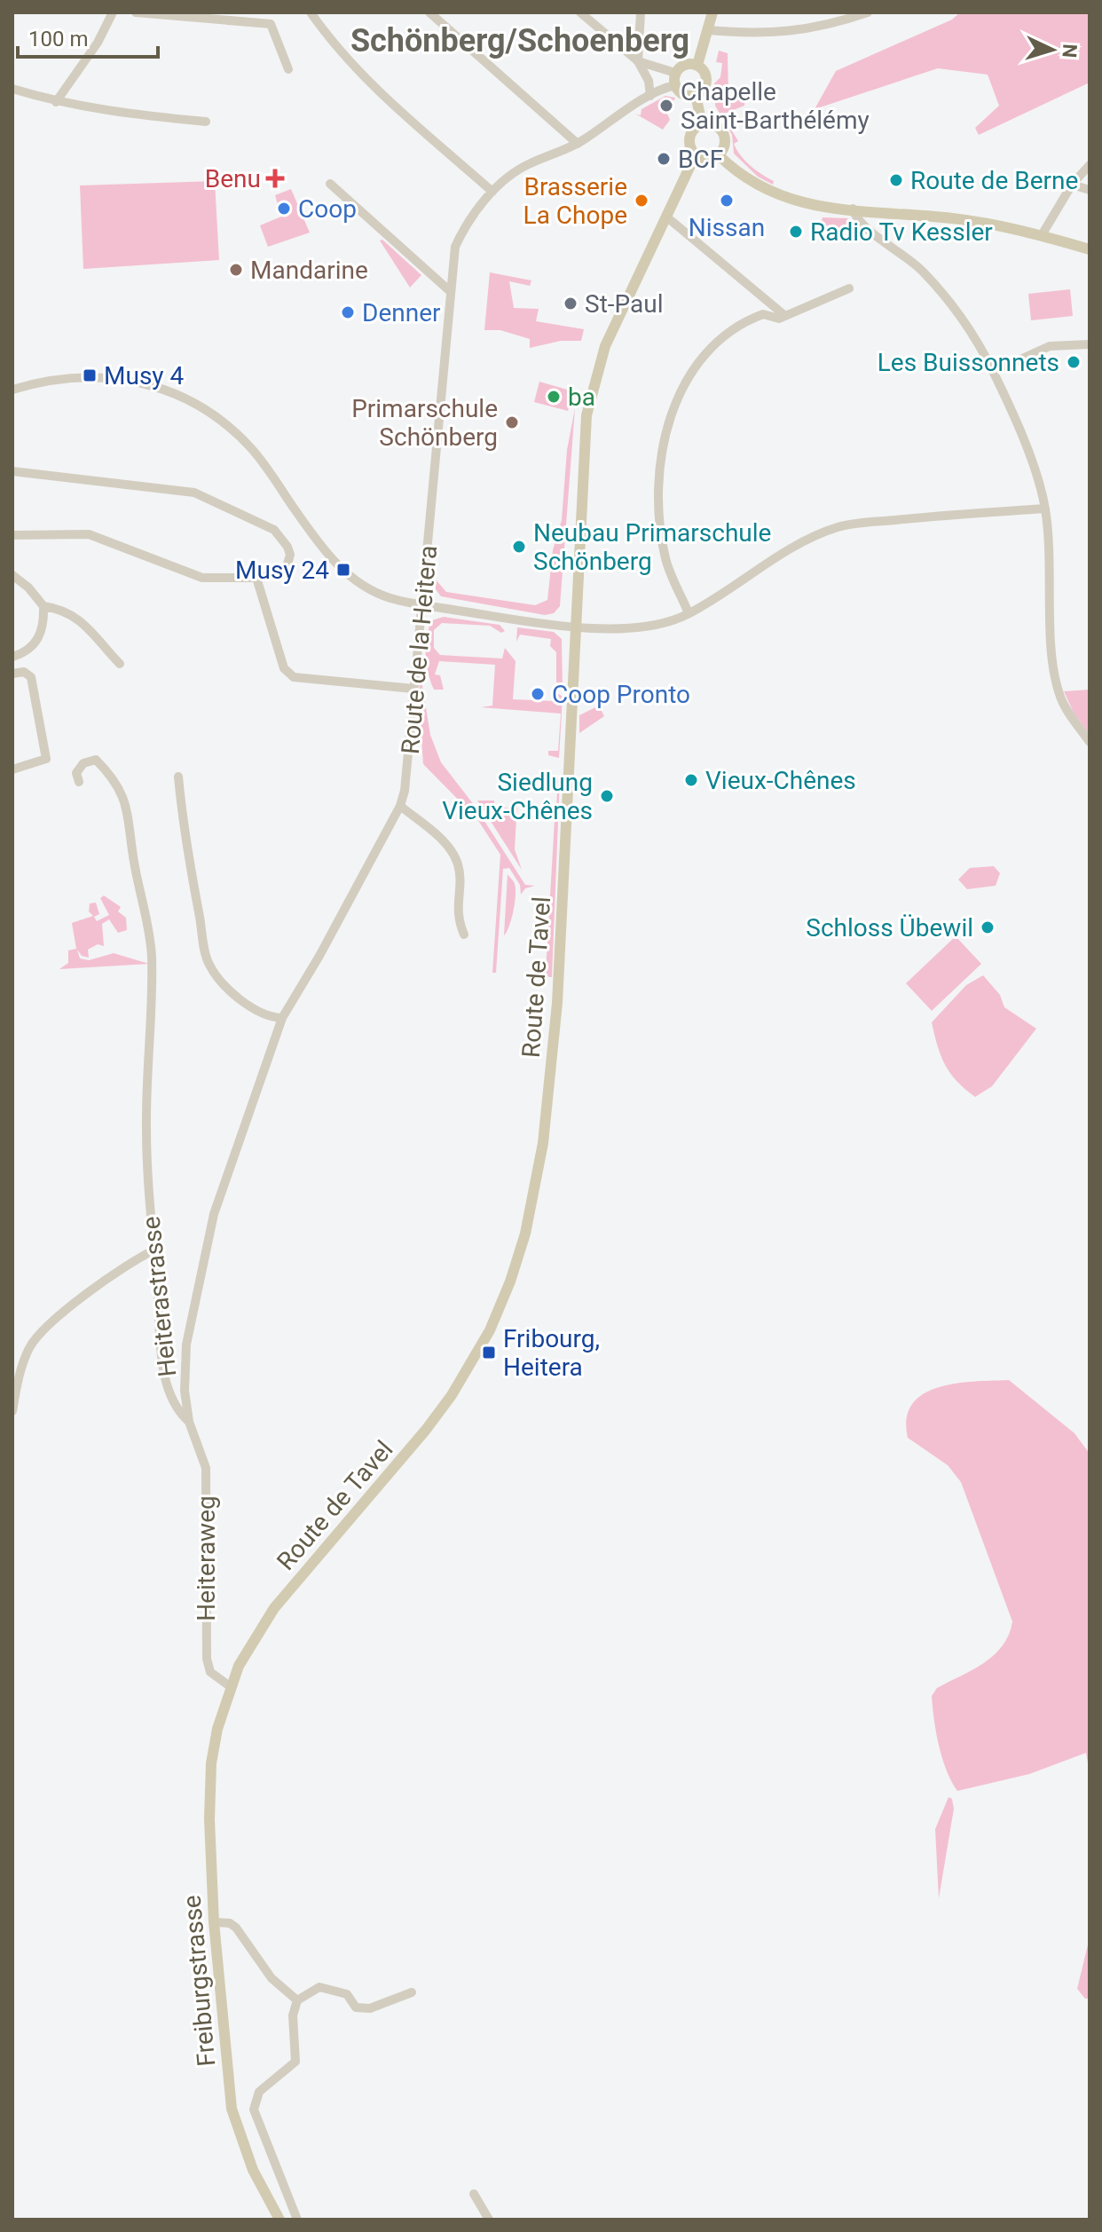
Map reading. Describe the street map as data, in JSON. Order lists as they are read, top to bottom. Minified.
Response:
{"streets":{"main road":["Route de Tavel","Freiburgstrasse"],"street":["Route de la Heitera","Heiterastrasse","Heiteraweg"]},"crossings":[["Route de la Heitera","Heiterastrasse"],["Route de Tavel","Heiteraweg"],["Route de Tavel","Freiburgstrasse"],["Heiterastrasse","Heiteraweg"]],"districts":["Schönberg/Schoenberg"],"places":{"other":["Chapelle Saint-Barthélémy","BCF","Route de Berne","Brasserie La Chope","Nissan","Coop","Radio Tv Kessler","Mandarine","St-Paul","Denner","Les Buissonnets","ba","Primarschule Schönberg","Neubau Primarschule Schönberg","Coop Pronto","Vieux-Chênes","Siedlung Vieux-Chênes","Schloss Übewil"],"health":["Benu"],"transit":["Musy 4","Musy 24","Fribourg, Heitera"]},"scale_bar":"100 m","north":"right"}
